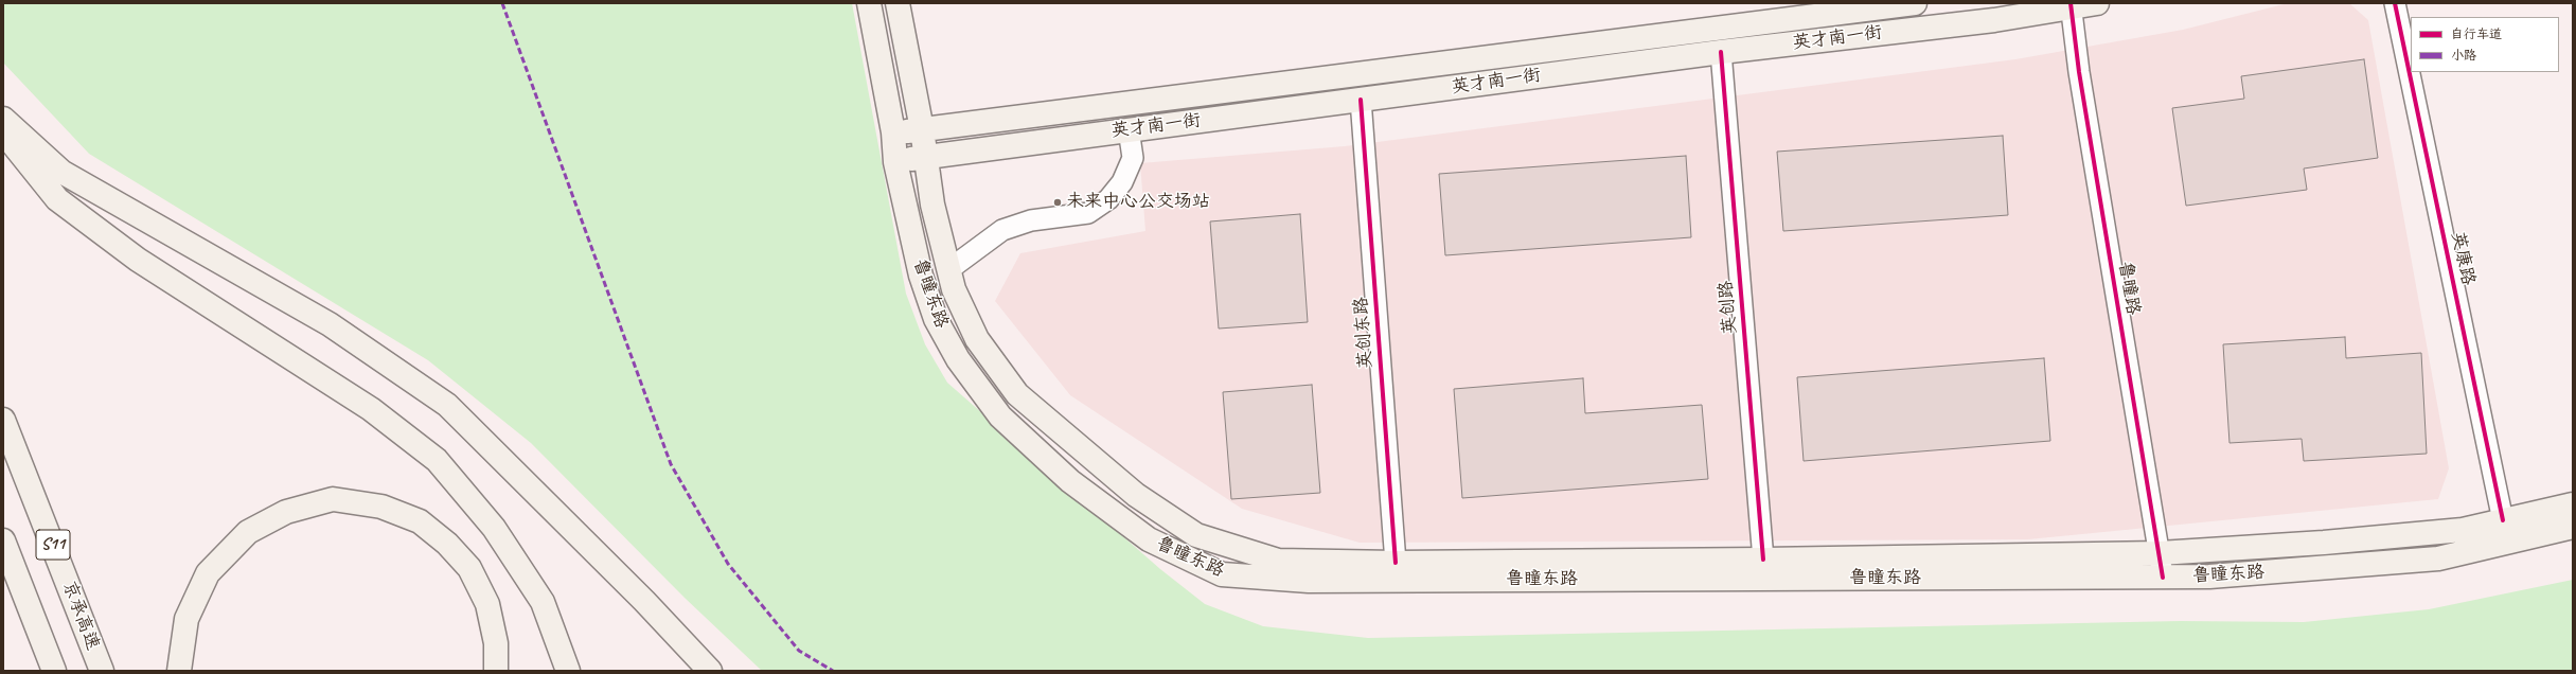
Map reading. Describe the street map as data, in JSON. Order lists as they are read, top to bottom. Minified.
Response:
{"streets":{"main road":["英才南一街","鲁瞳东路","S11","京承高速"],"street":["英康路","鲁瞳路","英创路","英创东路"]},"crossings":[["英才南一街","鲁瞳路"],["英才南一街","鲁瞳东路"],["英才南一街","英创路"],["英才南一街","英创东路"],["英康路","鲁瞳东路"],["鲁瞳路","鲁瞳东路"],["鲁瞳东路","英创路"],["鲁瞳东路","英创东路"]],"places":["未来中心公交场站"],"legend":["自行车道","小路"]}
